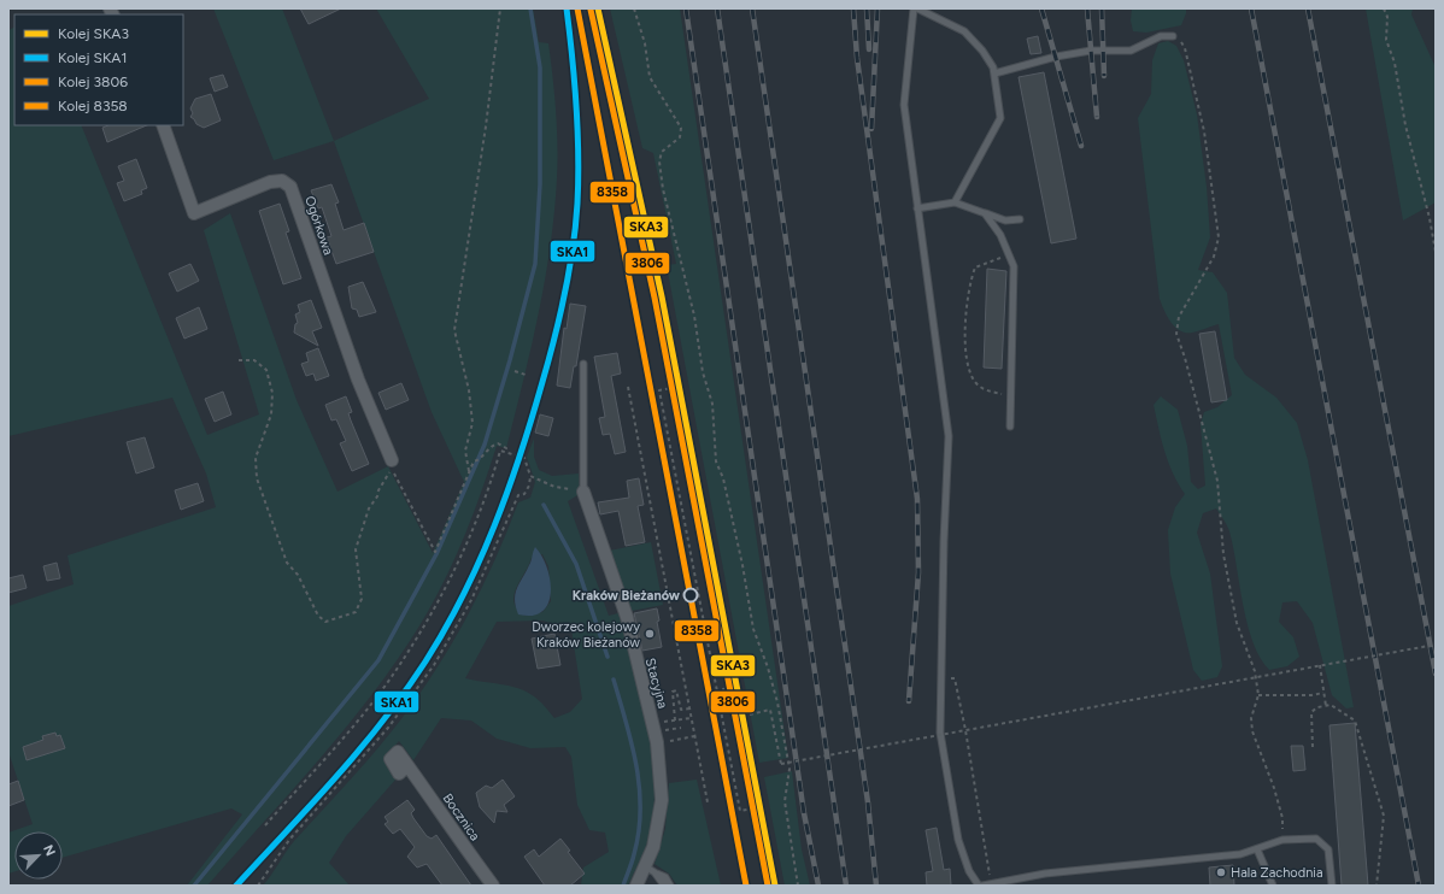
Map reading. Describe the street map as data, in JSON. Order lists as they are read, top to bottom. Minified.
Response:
{"streets":{"street":["Ogórkowa","Stacyjna","Bocznica"]},"places":["Kraków Bieżanów","Dworzec kolejowy Kraków Bieżanów","Hala Zachodnia"],"lines":["rail line SKA3","rail line SKA1","rail line 8358","rail line 3806"],"legend":["Kolej SKA3","Kolej SKA1","Kolej 3806","Kolej 8358"],"north":"top right"}
